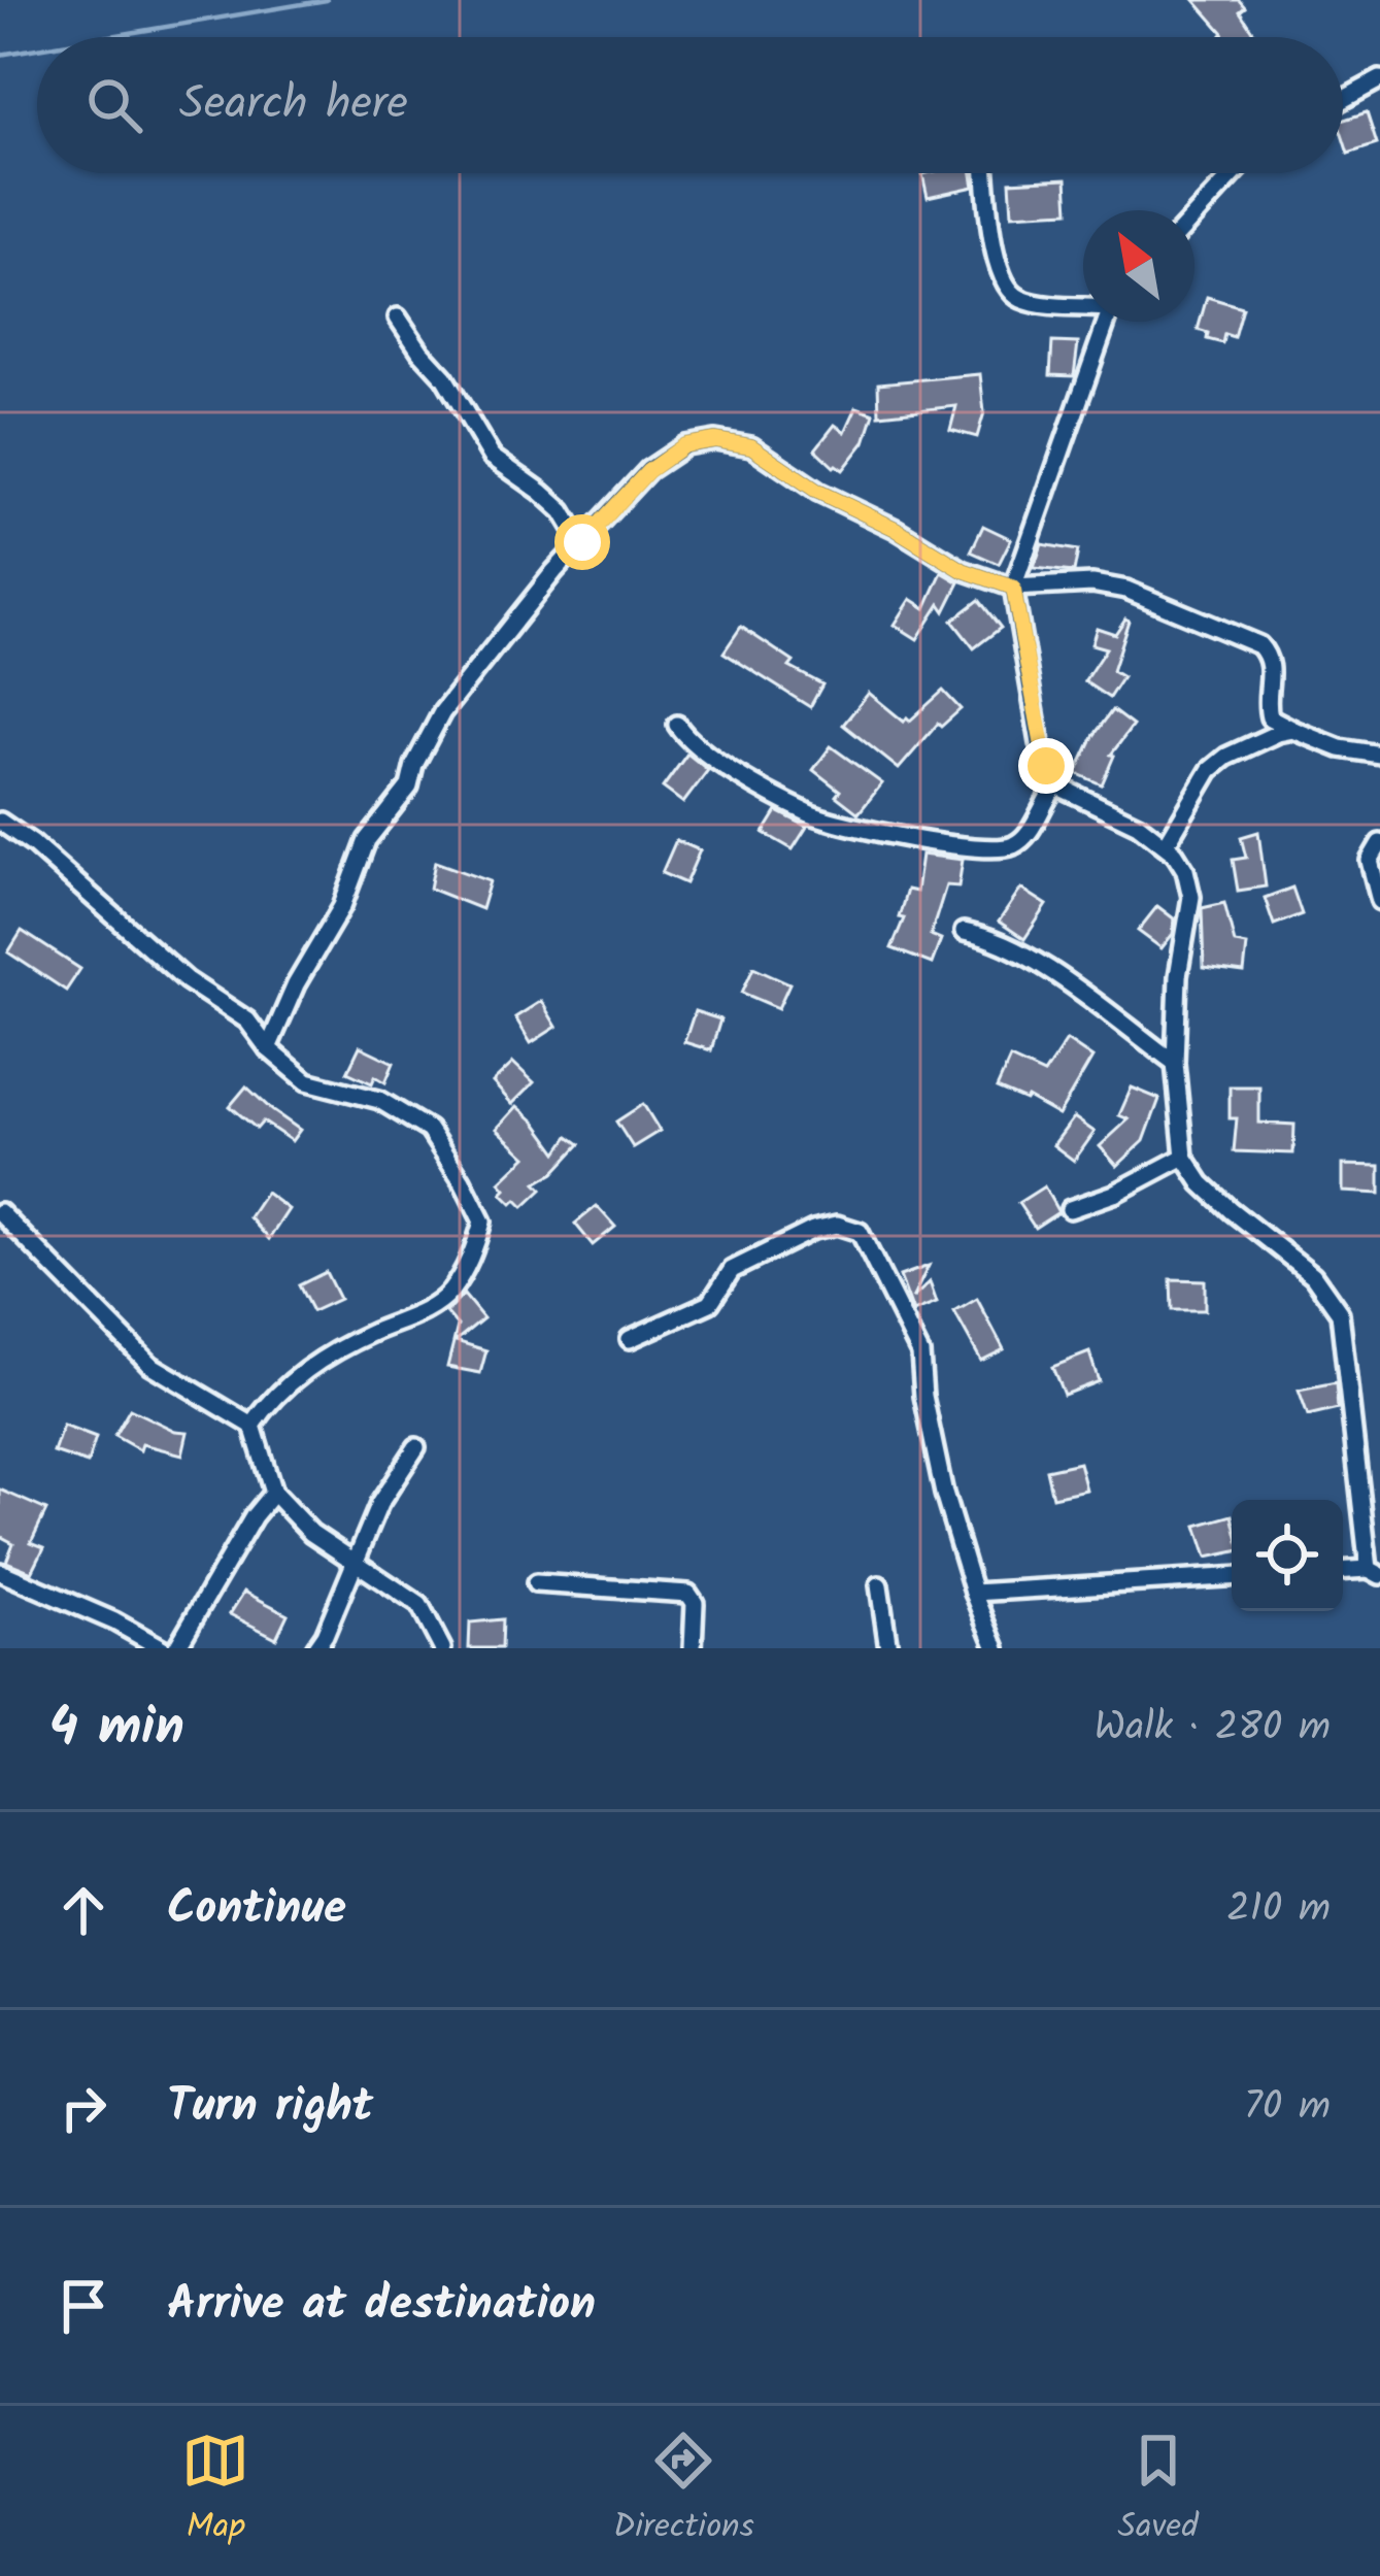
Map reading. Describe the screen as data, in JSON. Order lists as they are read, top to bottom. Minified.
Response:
{"north":"top left","page":{"search":"Search here","heading":["4 min","Walk · 280 m"],"list":[["Continue","210 m"],["Turn right","70 m"],"Arrive at destination"],"nav":["Map","Directions","Saved"]}}
